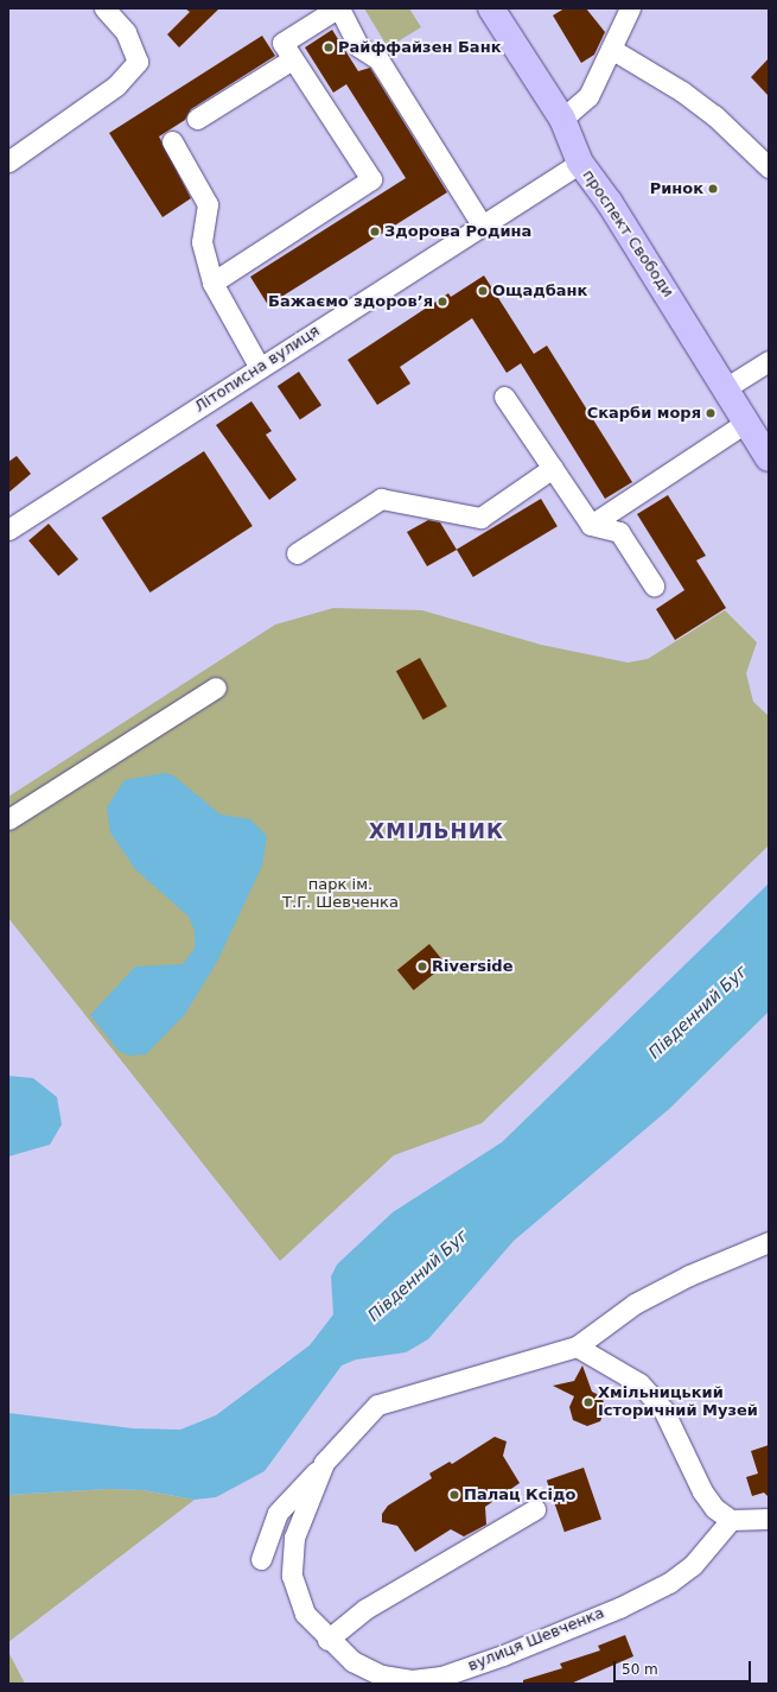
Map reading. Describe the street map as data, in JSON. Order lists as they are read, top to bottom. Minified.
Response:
{"streets":{"main road":["проспект Свободи"],"street":["Літописна вулиця","вулиця Шевченка"]},"crossings":[["проспект Свободи","Літописна вулиця"]],"districts":["ХМІЛЬНИК"],"water":["Південний Буг"],"parks":["парк ім. Т.Г. Шевченка"],"places":["Райффайзен Банк","Ринок","Здорова Родина","Ощадбанк","Бажаємо здоров’я","Скарби моря","Riverside","Хмільницький Історичний Музей","Палац Ксідо"],"scale_bar":"50 m"}
